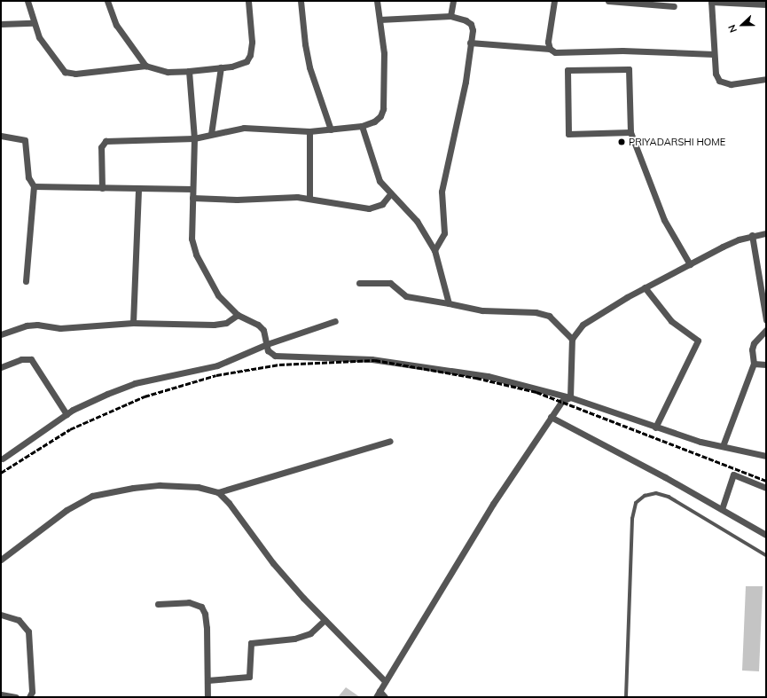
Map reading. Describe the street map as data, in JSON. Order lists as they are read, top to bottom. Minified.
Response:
{"places":["PRIYADARSHI HOME"],"north":"left"}
